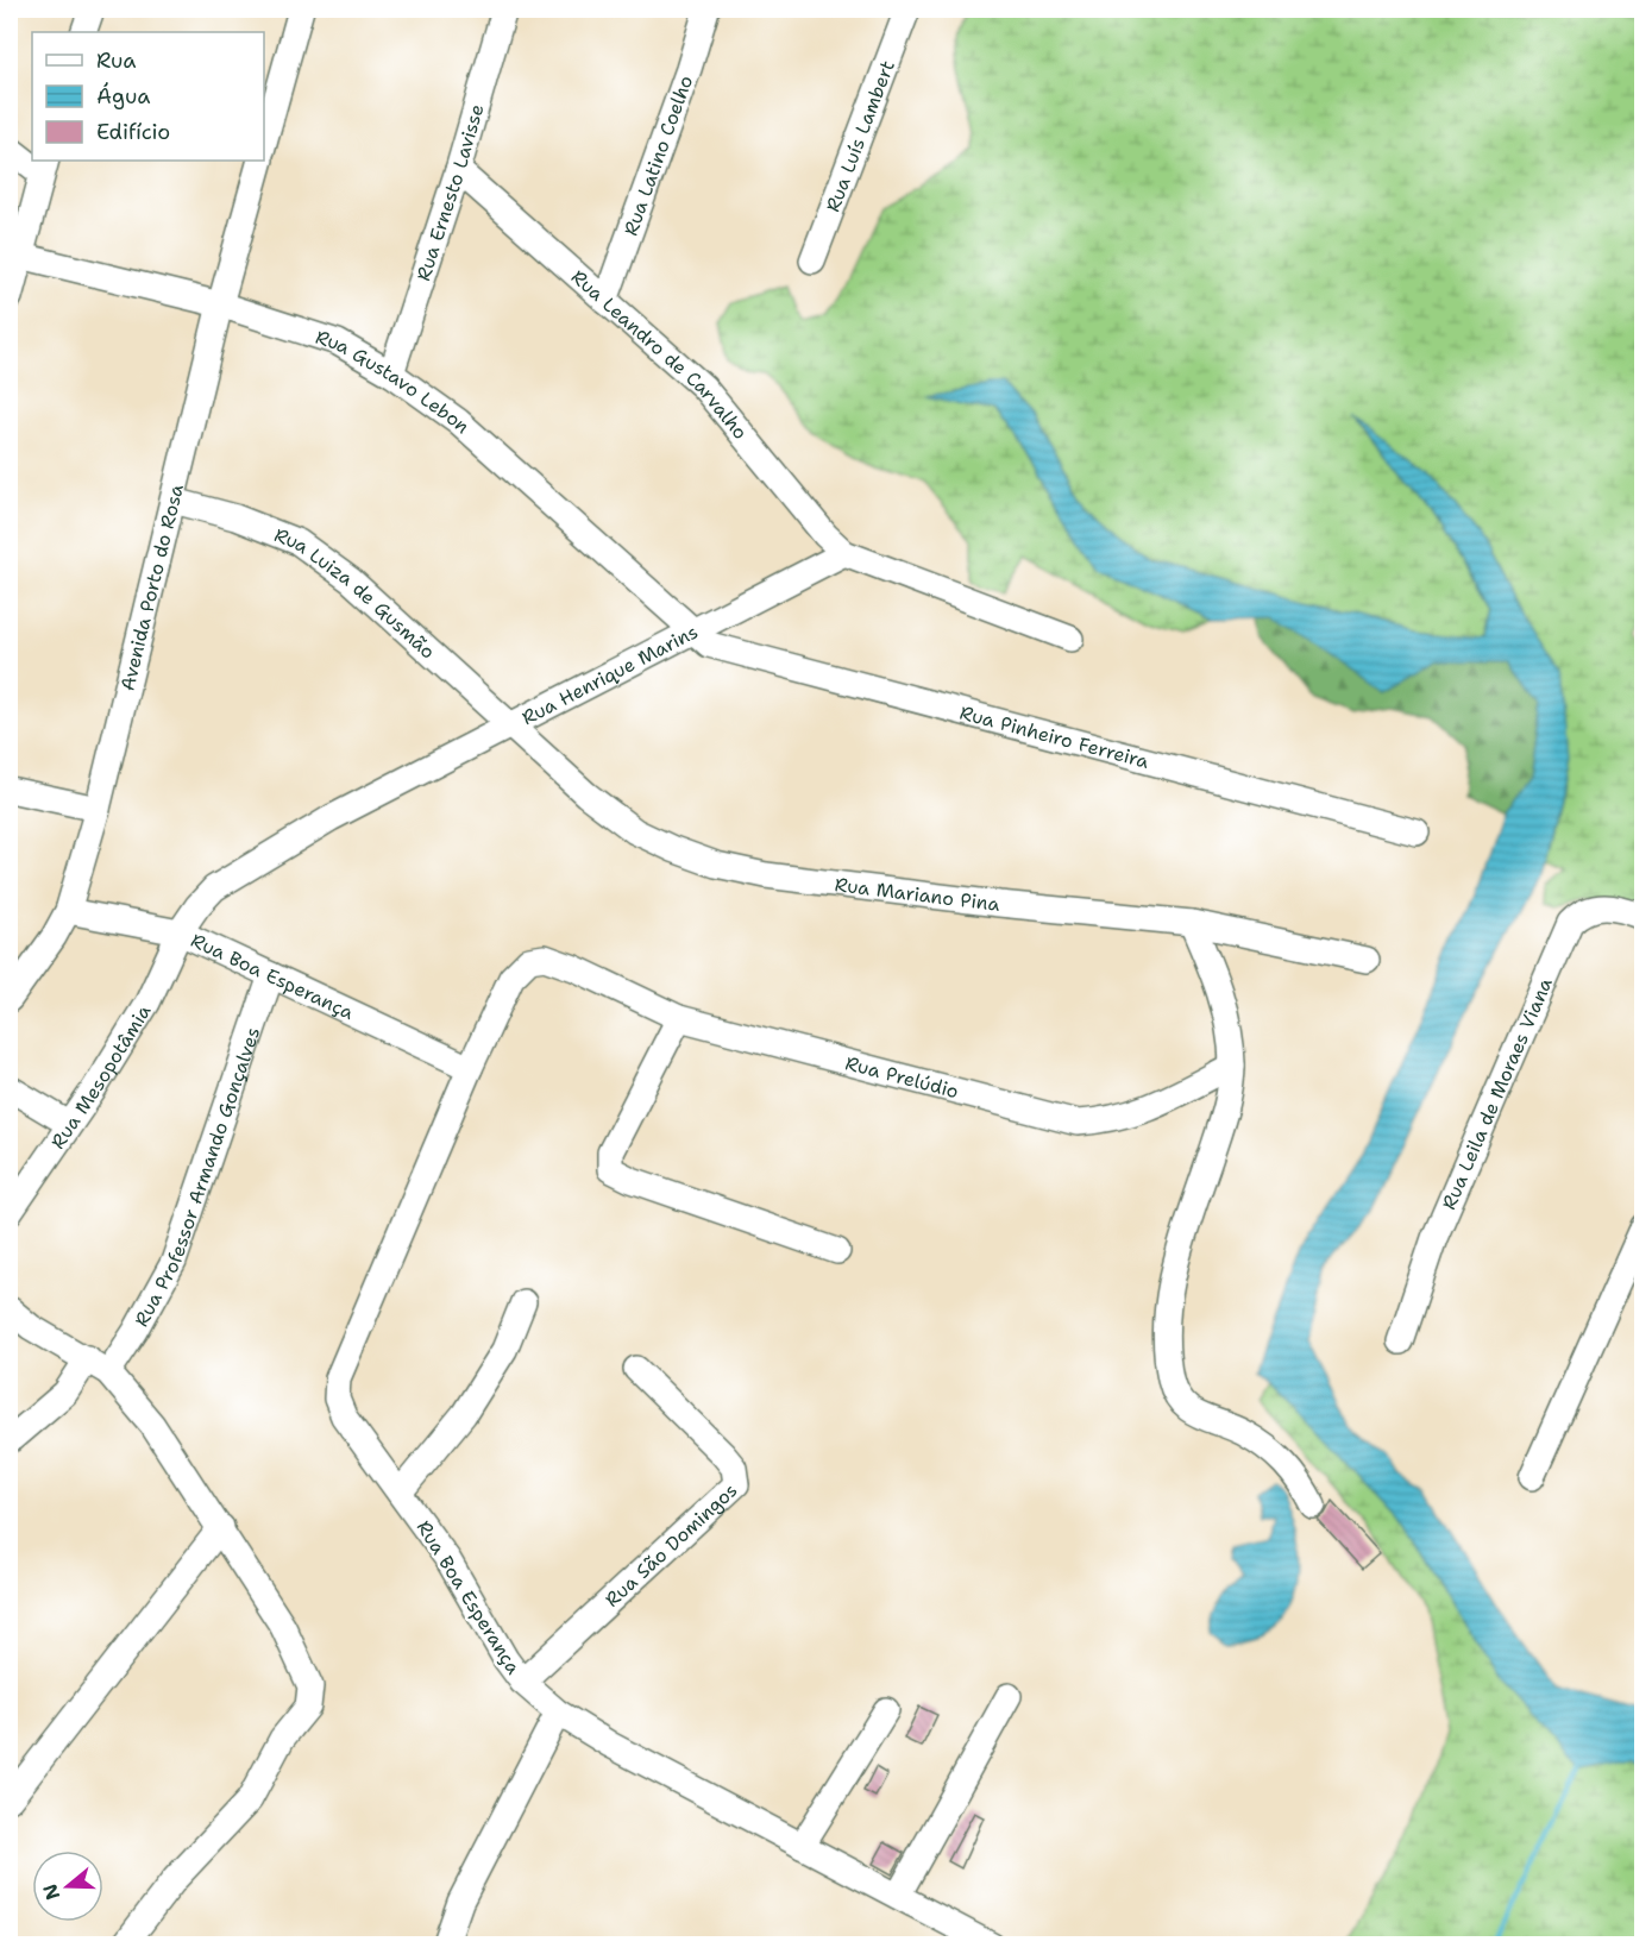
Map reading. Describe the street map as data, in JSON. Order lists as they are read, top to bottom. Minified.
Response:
{"streets":{"street":["Rua Luís Lambert","Rua Latino Coelho","Rua Ernesto Lavisse","Rua Leandro de Carvalho","Rua Gustavo Lebon","Avenida Porto do Rosa","Rua Luiza de Gusmão","Rua Henrique Marins","Rua Pinheiro Ferreira","Rua Mariano Pina","Rua Boa Esperança","Rua Mesopotâmia","Rua Prelúdio","Rua Leila de Moraes Viana","Rua Professor Armando Gonçalves","Rua São Domingos"]},"crossings":[["Rua Latino Coelho","Rua Leandro de Carvalho"],["Rua Ernesto Lavisse","Rua Leandro de Carvalho"],["Rua Ernesto Lavisse","Rua Gustavo Lebon"],["Rua Leandro de Carvalho","Rua Henrique Marins"],["Rua Gustavo Lebon","Avenida Porto do Rosa"],["Rua Gustavo Lebon","Rua Henrique Marins"],["Rua Gustavo Lebon","Rua Pinheiro Ferreira"],["Avenida Porto do Rosa","Rua Luiza de Gusmão"],["Avenida Porto do Rosa","Rua Boa Esperança"],["Rua Luiza de Gusmão","Rua Henrique Marins"],["Rua Luiza de Gusmão","Rua Mariano Pina"],["Rua Henrique Marins","Rua Pinheiro Ferreira"],["Rua Henrique Marins","Rua Mariano Pina"],["Rua Henrique Marins","Rua Boa Esperança"],["Rua Henrique Marins","Rua Mesopotâmia"],["Rua Boa Esperança","Rua Mesopotâmia"],["Rua Boa Esperança","Rua Prelúdio"],["Rua Boa Esperança","Rua Professor Armando Gonçalves"],["Rua Boa Esperança","Rua São Domingos"]],"legend":["Rua","Água","Edifício"],"north":"left"}
